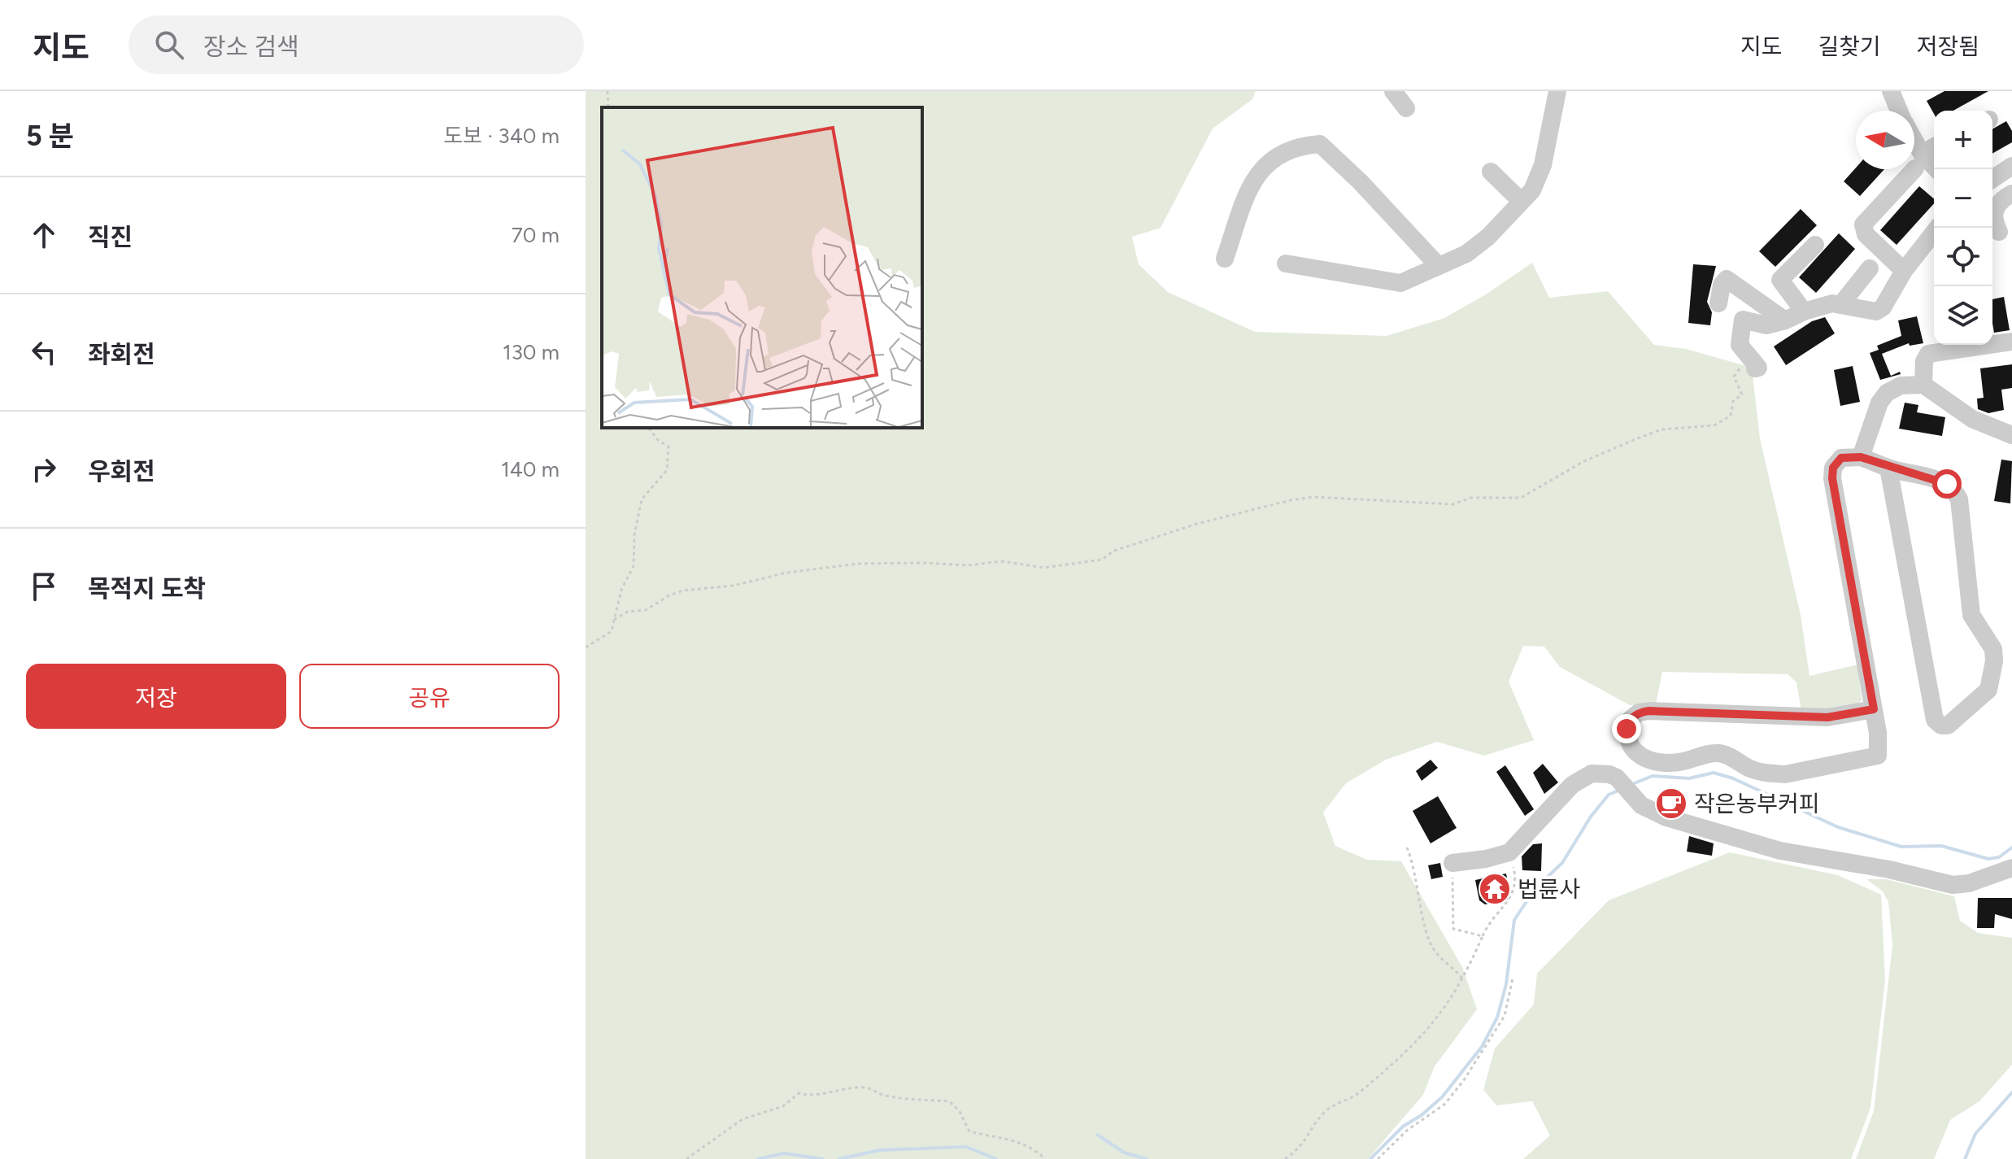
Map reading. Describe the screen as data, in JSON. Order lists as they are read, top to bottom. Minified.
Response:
{"places":{"cafe":["작은농부커피"],"temple":["법륜사"]},"north":"left","page":{"header":"지도","search":"장소 검색","nav":["지도","길찾기","저장됨"],"heading":["5 분","도보 · 340 m"],"map_buttons":["+","−"],"list":[["직진","70 m"],["좌회전","130 m"],["우회전","140 m"],"목적지 도착"],"buttons":["저장","공유"]}}
